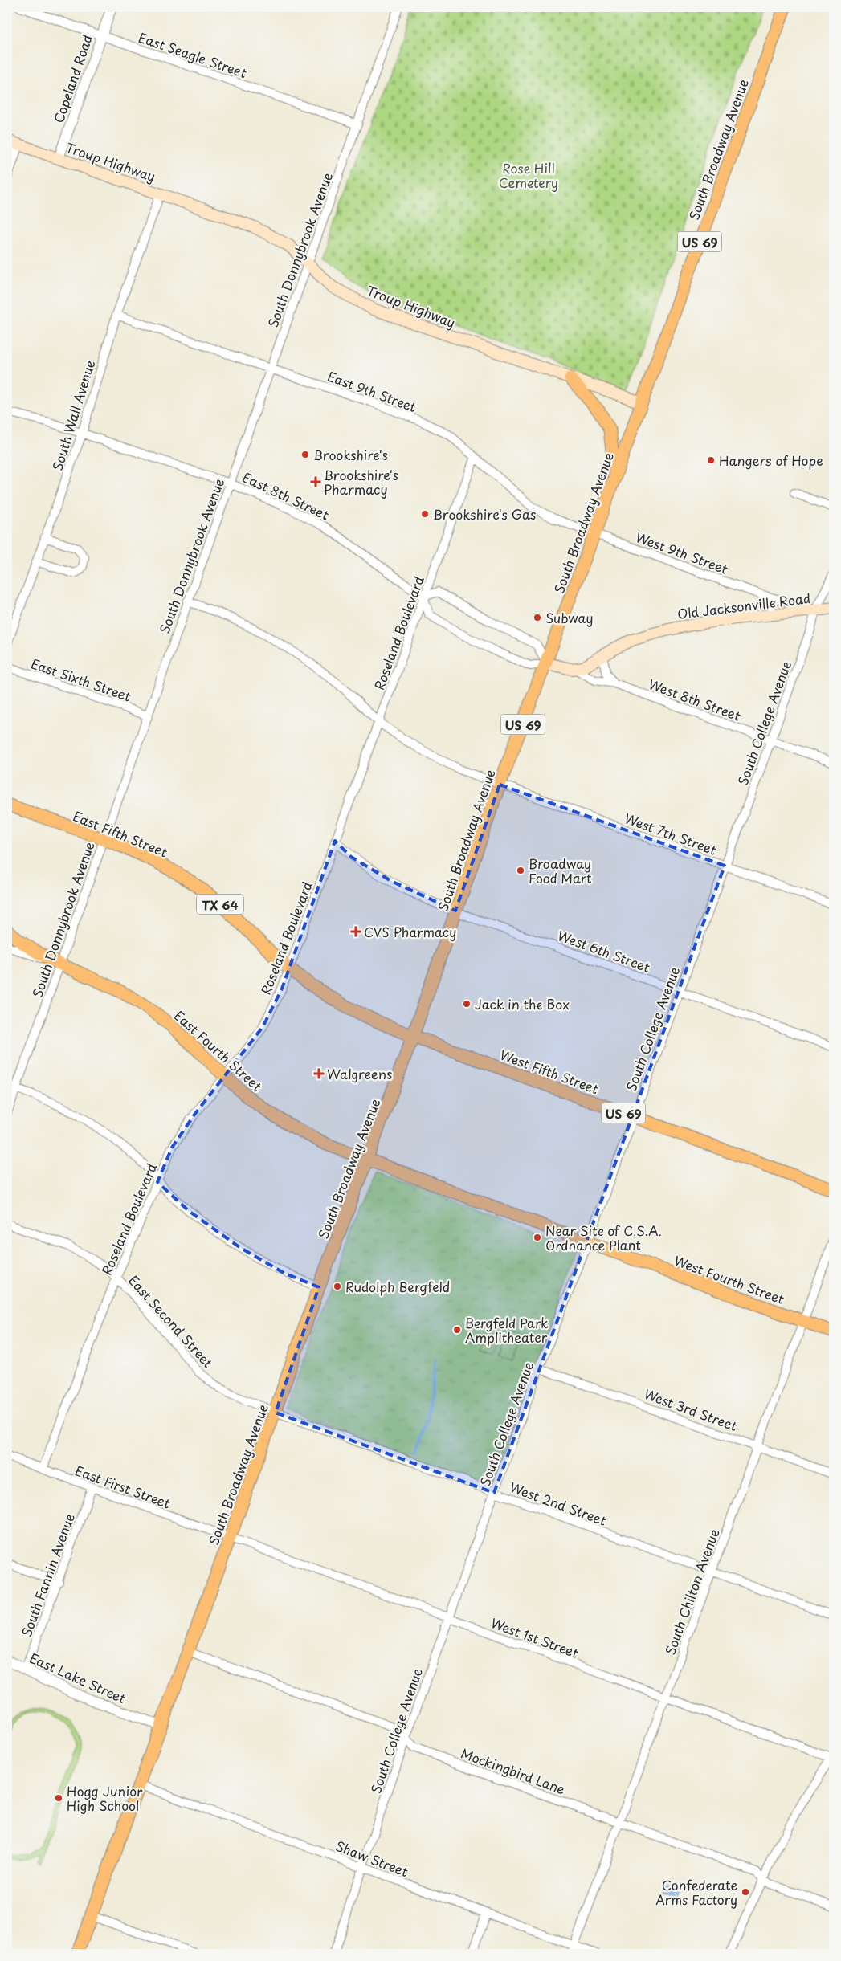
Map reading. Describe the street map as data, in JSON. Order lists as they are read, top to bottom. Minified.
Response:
{"streets":{"main road":["South Broadway Avenue","Troup Highway","US 69","Old Jacksonville Road","East Fifth Street","TX 64","East Fourth Street","West Fifth Street","West Fourth Street"],"street":["East Seagle Street","Copeland Road","South Donnybrook Avenue","East 9th Street","South Wall Avenue","East 8th Street","West 9th Street","Roseland Boulevard","East Sixth Street","West 8th Street","South College Avenue","West 7th Street","West 6th Street","East Second Street","West 3rd Street","East First Street","West 2nd Street","South Fannin Avenue","South Chilton Avenue","West 1st Street","East Lake Street","Mockingbird Lane","Shaw Street"]},"crossings":[["East Seagle Street","Copeland Road"],["East Seagle Street","South Donnybrook Avenue"],["Copeland Road","Troup Highway"],["South Broadway Avenue","Troup Highway"],["South Broadway Avenue","East 9th Street"],["South Broadway Avenue","West 9th Street"],["South Broadway Avenue","East Fifth Street"],["South Broadway Avenue","West 7th Street"],["South Broadway Avenue","West 6th Street"],["South Broadway Avenue","East Fourth Street"],["South Broadway Avenue","West Fifth Street"],["South Broadway Avenue","West Fourth Street"],["South Broadway Avenue","East Second Street"],["South Broadway Avenue","East First Street"],["South Broadway Avenue","West 2nd Street"],["South Broadway Avenue","West 1st Street"],["South Broadway Avenue","East Lake Street"],["South Broadway Avenue","Mockingbird Lane"],["South Broadway Avenue","Shaw Street"],["Troup Highway","South Donnybrook Avenue"],["Troup Highway","South Wall Avenue"],["South Donnybrook Avenue","East 9th Street"],["South Donnybrook Avenue","East 8th Street"],["South Donnybrook Avenue","East Sixth Street"],["South Donnybrook Avenue","East Fifth Street"],["South Donnybrook Avenue","West 7th Street"],["South Donnybrook Avenue","East Fourth Street"],["East 9th Street","South Wall Avenue"],["East 9th Street","West 9th Street"],["East 9th Street","Roseland Boulevard"],["South Wall Avenue","East 8th Street"],["East 8th Street","Roseland Boulevard"],["West 9th Street","Old Jacksonville Road"],["West 9th Street","South College Avenue"],["Old Jacksonville Road","West 8th Street"],["Old Jacksonville Road","South College Avenue"],["Roseland Boulevard","East Fifth Street"],["Roseland Boulevard","West 7th Street"],["Roseland Boulevard","West 6th Street"],["Roseland Boulevard","East Fourth Street"],["Roseland Boulevard","East Second Street"],["Roseland Boulevard","East First Street"],["West 8th Street","South College Avenue"],["South College Avenue","West 7th Street"],["South College Avenue","West 6th Street"],["South College Avenue","West Fifth Street"],["South College Avenue","West Fourth Street"],["South College Avenue","West 3rd Street"],["South College Avenue","West 2nd Street"],["South College Avenue","West 1st Street"],["South College Avenue","Mockingbird Lane"],["South College Avenue","Shaw Street"],["East Fifth Street","West Fifth Street"],["East Fourth Street","West Fourth Street"],["West Fourth Street","South Chilton Avenue"],["East Second Street","West 2nd Street"],["West 3rd Street","South Chilton Avenue"],["East First Street","South Fannin Avenue"],["East First Street","West 1st Street"],["West 2nd Street","South Chilton Avenue"],["South Fannin Avenue","East Lake Street"],["South Chilton Avenue","West 1st Street"],["South Chilton Avenue","Mockingbird Lane"],["South Chilton Avenue","Shaw Street"]],"parks":["Rose Hill Cemetery"],"places":{"other":["Brookshire's","Hangers of Hope","Brookshire's Gas","Subway","Broadway Food Mart","Jack in the Box","Near Site of C.S.A. Ordnance Plant","Rudolph Bergfeld","Bergfeld Park Amplitheater","Hogg Junior High School","Confederate Arms Factory"],"health":["Brookshire's Pharmacy","CVS Pharmacy","Walgreens"]}}
